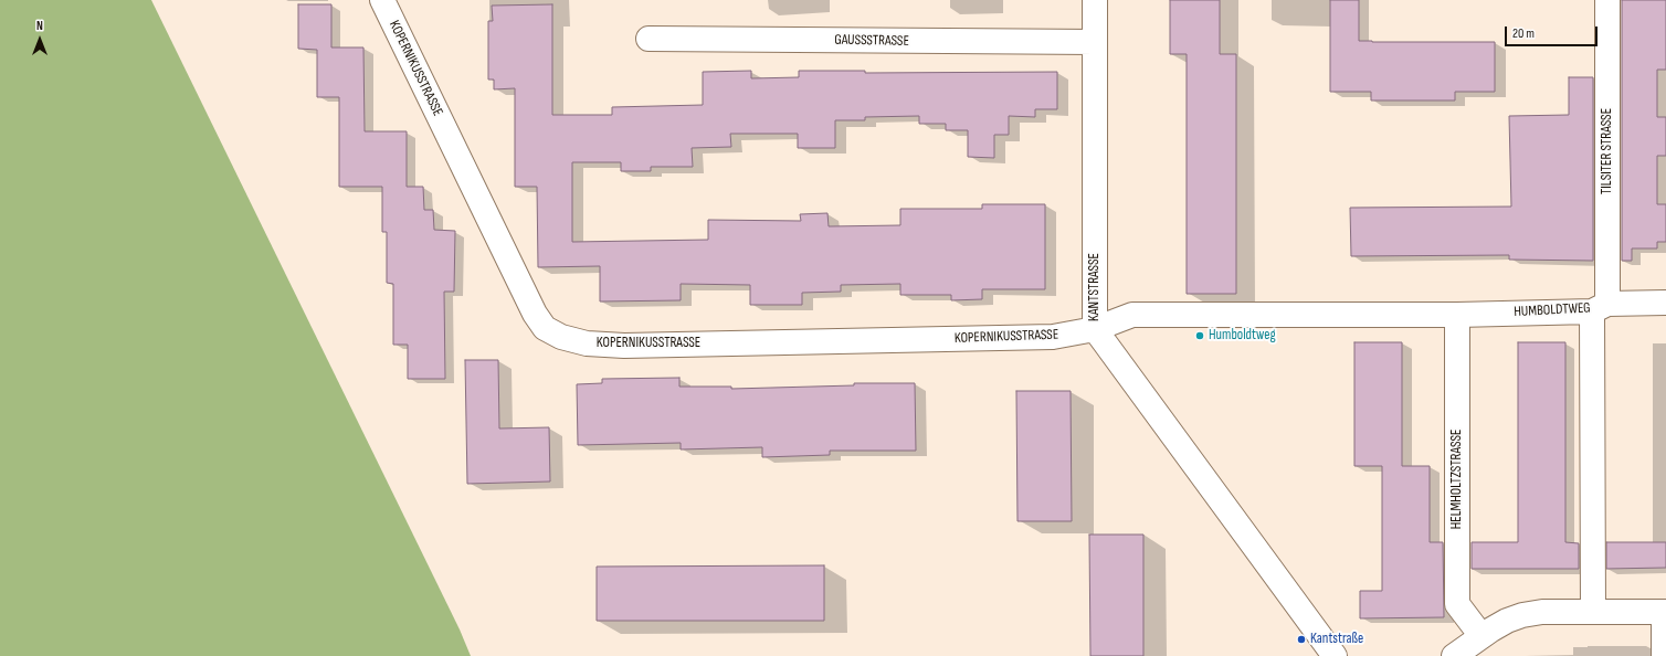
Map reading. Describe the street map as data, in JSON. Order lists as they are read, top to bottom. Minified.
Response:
{"streets":{"street":["GAUSSSTRASSE","KOPERNIKUSSTRASSE","TILSITER STRASSE","KANTSTRASSE","HUMBOLDTWEG","HELMHOLTZSTRASSE"]},"crossings":[["GAUSSSTRASSE","KANTSTRASSE"],["KOPERNIKUSSTRASSE","KANTSTRASSE"],["KOPERNIKUSSTRASSE","HUMBOLDTWEG"],["TILSITER STRASSE","HUMBOLDTWEG"],["KANTSTRASSE","HUMBOLDTWEG"],["HUMBOLDTWEG","HELMHOLTZSTRASSE"]],"places":["Humboldtweg","Kantstraße"],"scale_bar":"20 m","north":"top"}
